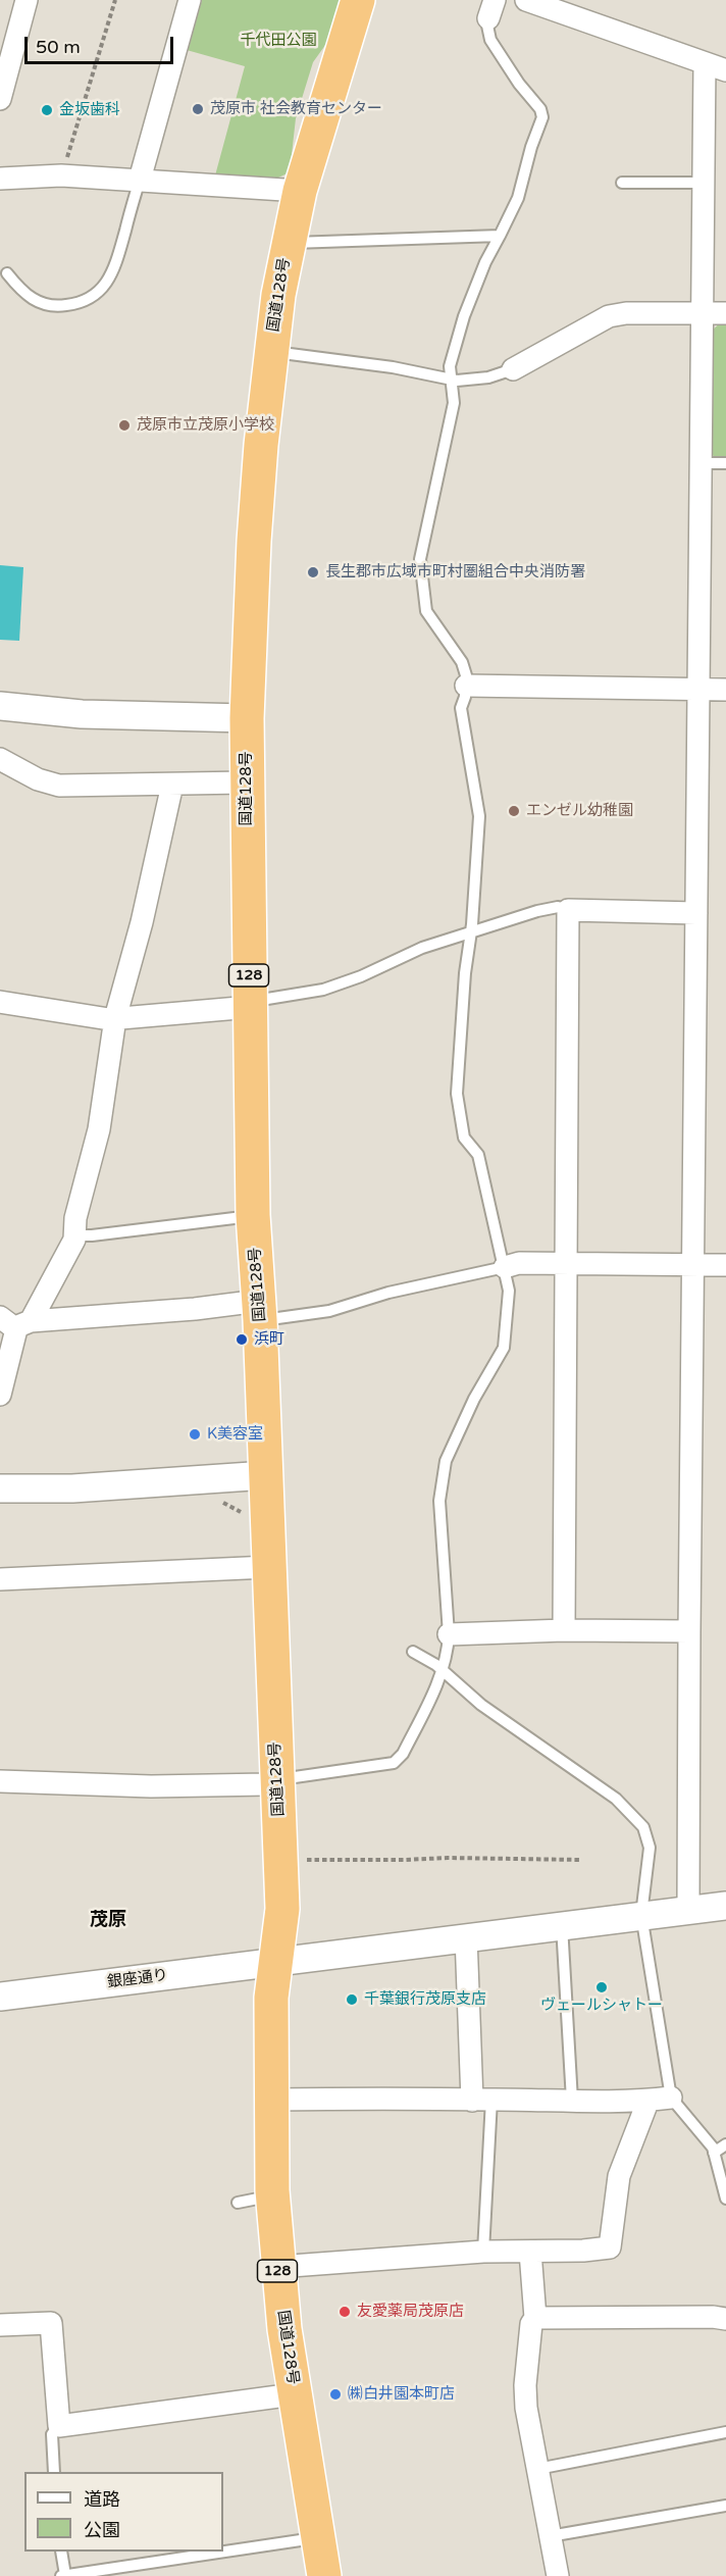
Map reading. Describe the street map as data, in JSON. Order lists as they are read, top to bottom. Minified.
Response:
{"streets":{"highway":["国道128号","128"],"street":["銀座通り"]},"crossings":[["国道128号","銀座通り"]],"districts":["茂原"],"parks":["千代田公園"],"places":["茂原市 社会教育センター","金坂歯科","茂原市立茂原小学校","長生郡市広域市町村圏組合中央消防署","エンゼル幼稚園","浜町","K美容室","ヴェールシャトー","千葉銀行茂原支店","友愛薬局茂原店","㈱白井園本町店"],"legend":["道路","公園"],"scale_bar":"50 m"}
